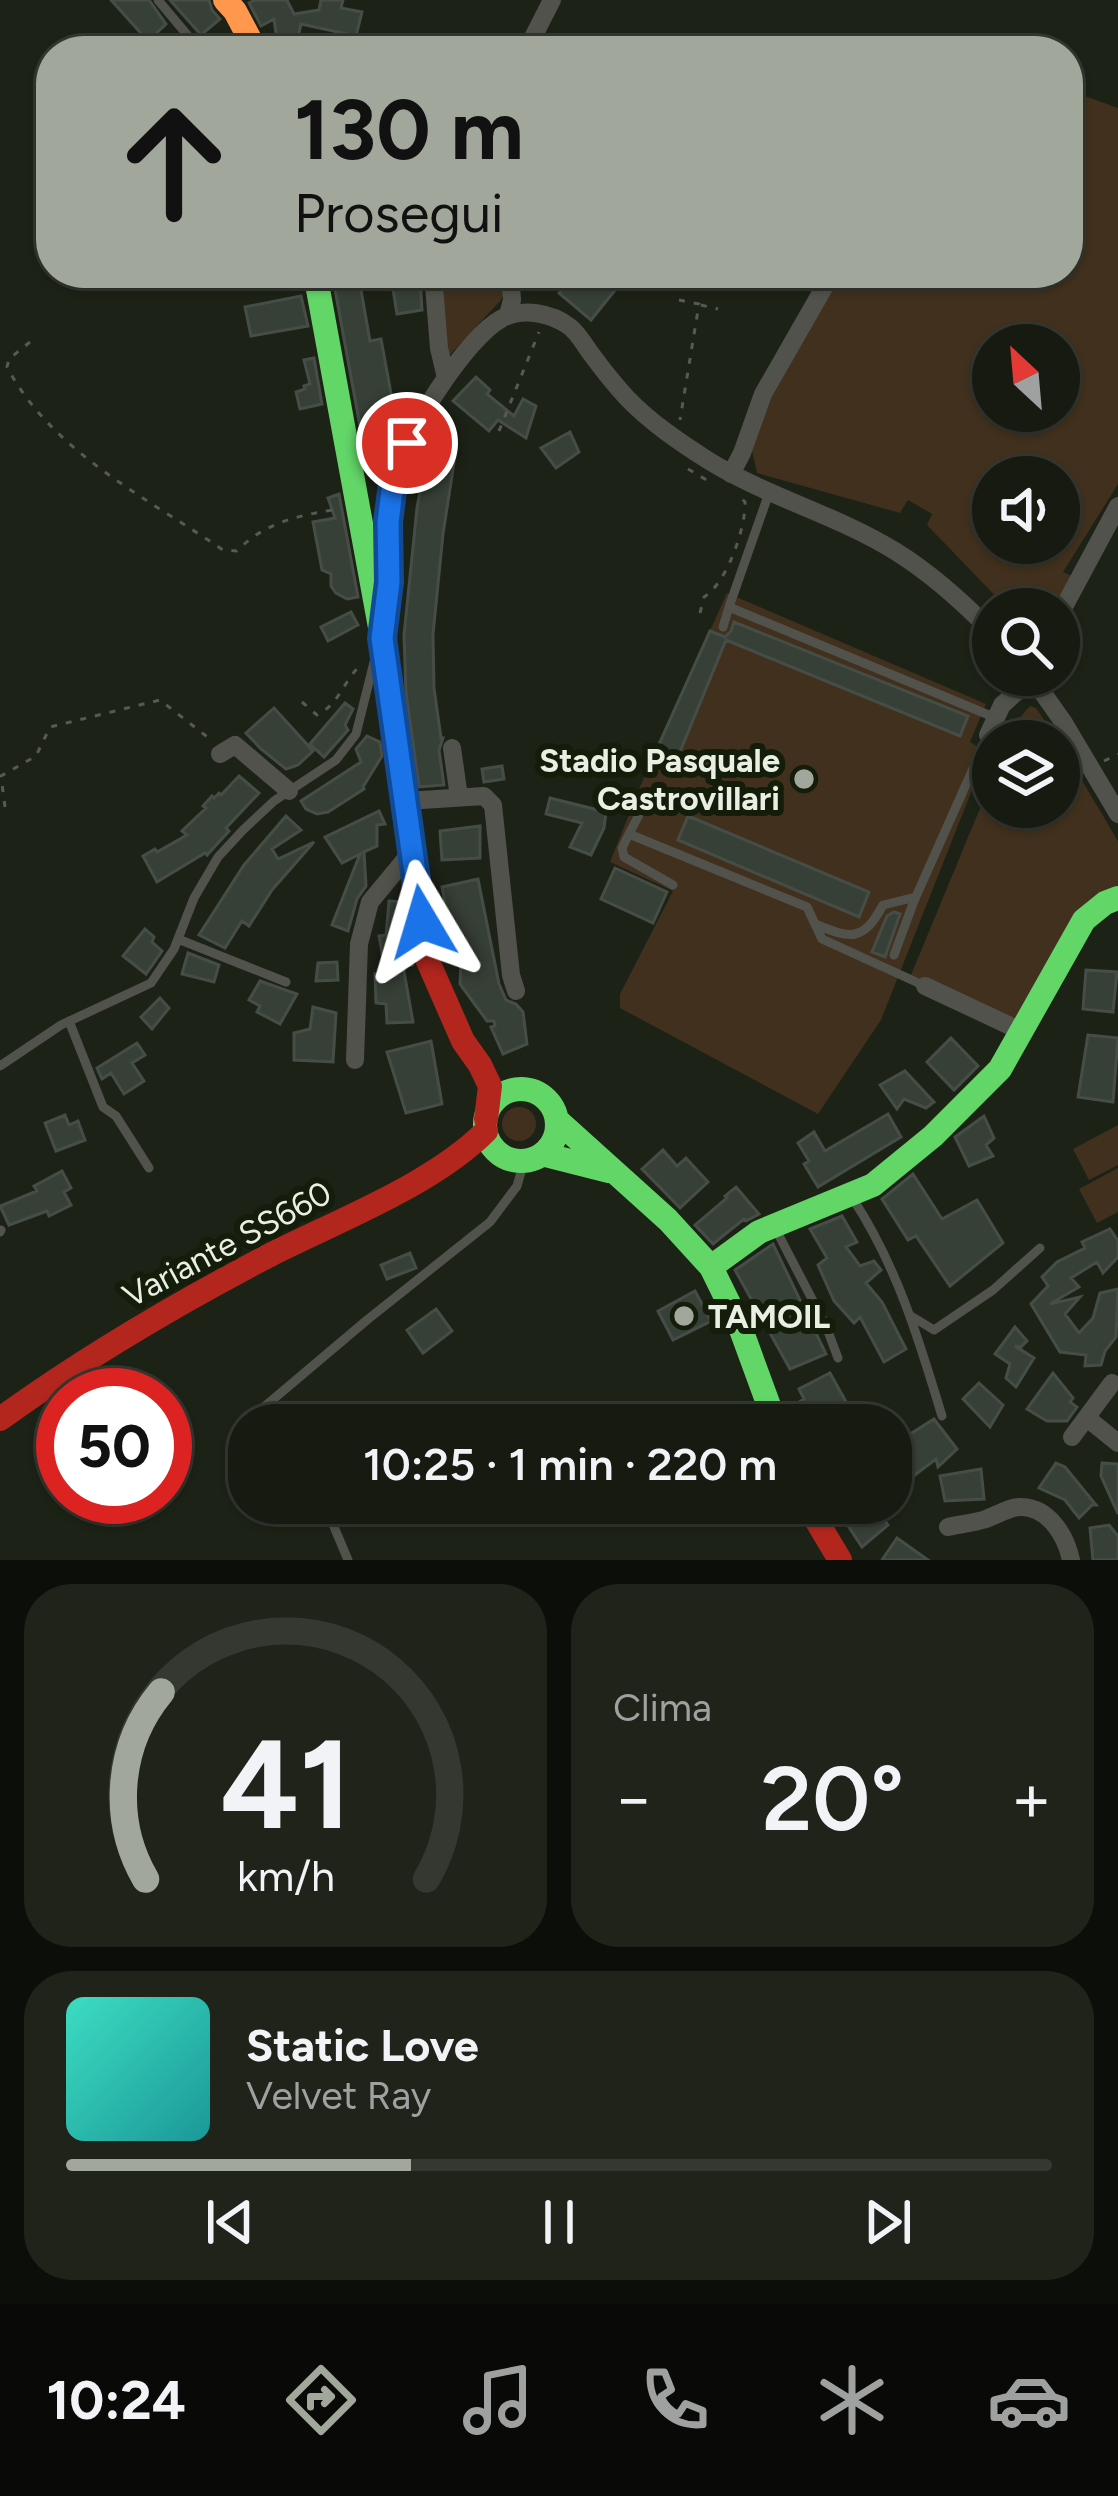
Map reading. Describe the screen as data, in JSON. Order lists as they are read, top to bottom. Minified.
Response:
{"streets":{"main road":["Variante SS660"]},"places":["Stadio Pasquale Castrovillari","TAMOIL"],"north":"top left","page":{"turn":["130 m","Prosegui"],"limit":"50","trip":"10:25 · 1 min · 220 m","tile":"Clima","heat":["−","20°","+"],"song":["Static Love","Velvet Ray"],"tabs":"10:24","gauge":["41","km/h"]}}
